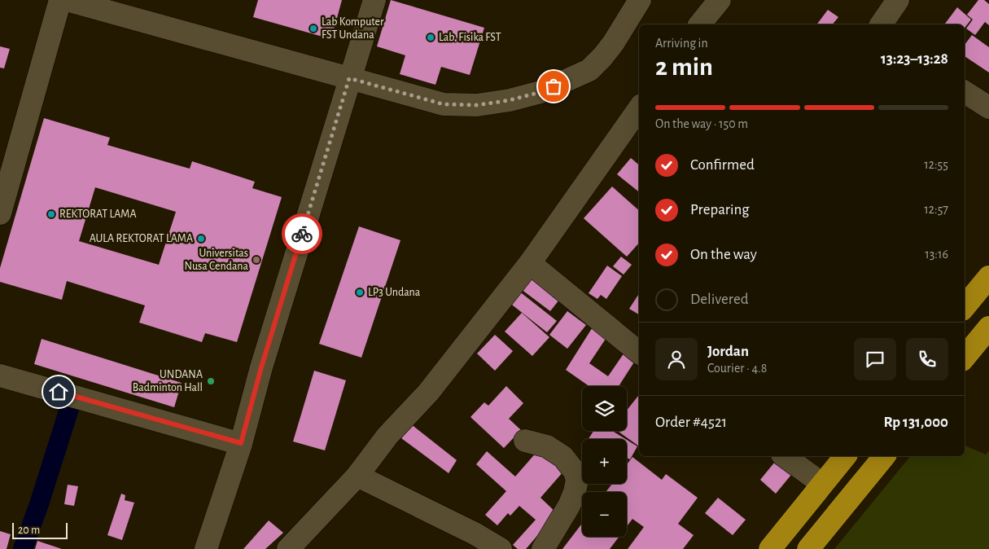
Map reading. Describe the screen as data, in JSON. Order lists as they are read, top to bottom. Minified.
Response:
{"places":["Lab Komputer FST Undana","Lab. Fisika FST","REKTORAT LAMA","AULA REKTORAT LAMA","Universitas Nusa Cendana","LP3 Undana","UNDANA Badminton Hall"],"scale_bar":"20 m","page":{"heading":["2 min","Arriving in","13:23–13:28"],"panel":["Jordan","Courier · 4.8","Order #4521","Rp 131,000"],"bar":"On the way · 150 m","list":[["Confirmed","12:55"],["Preparing","12:57"],["On the way","13:16"],"Delivered"],"map_buttons":["+","−"],"scale":"20 m"}}
